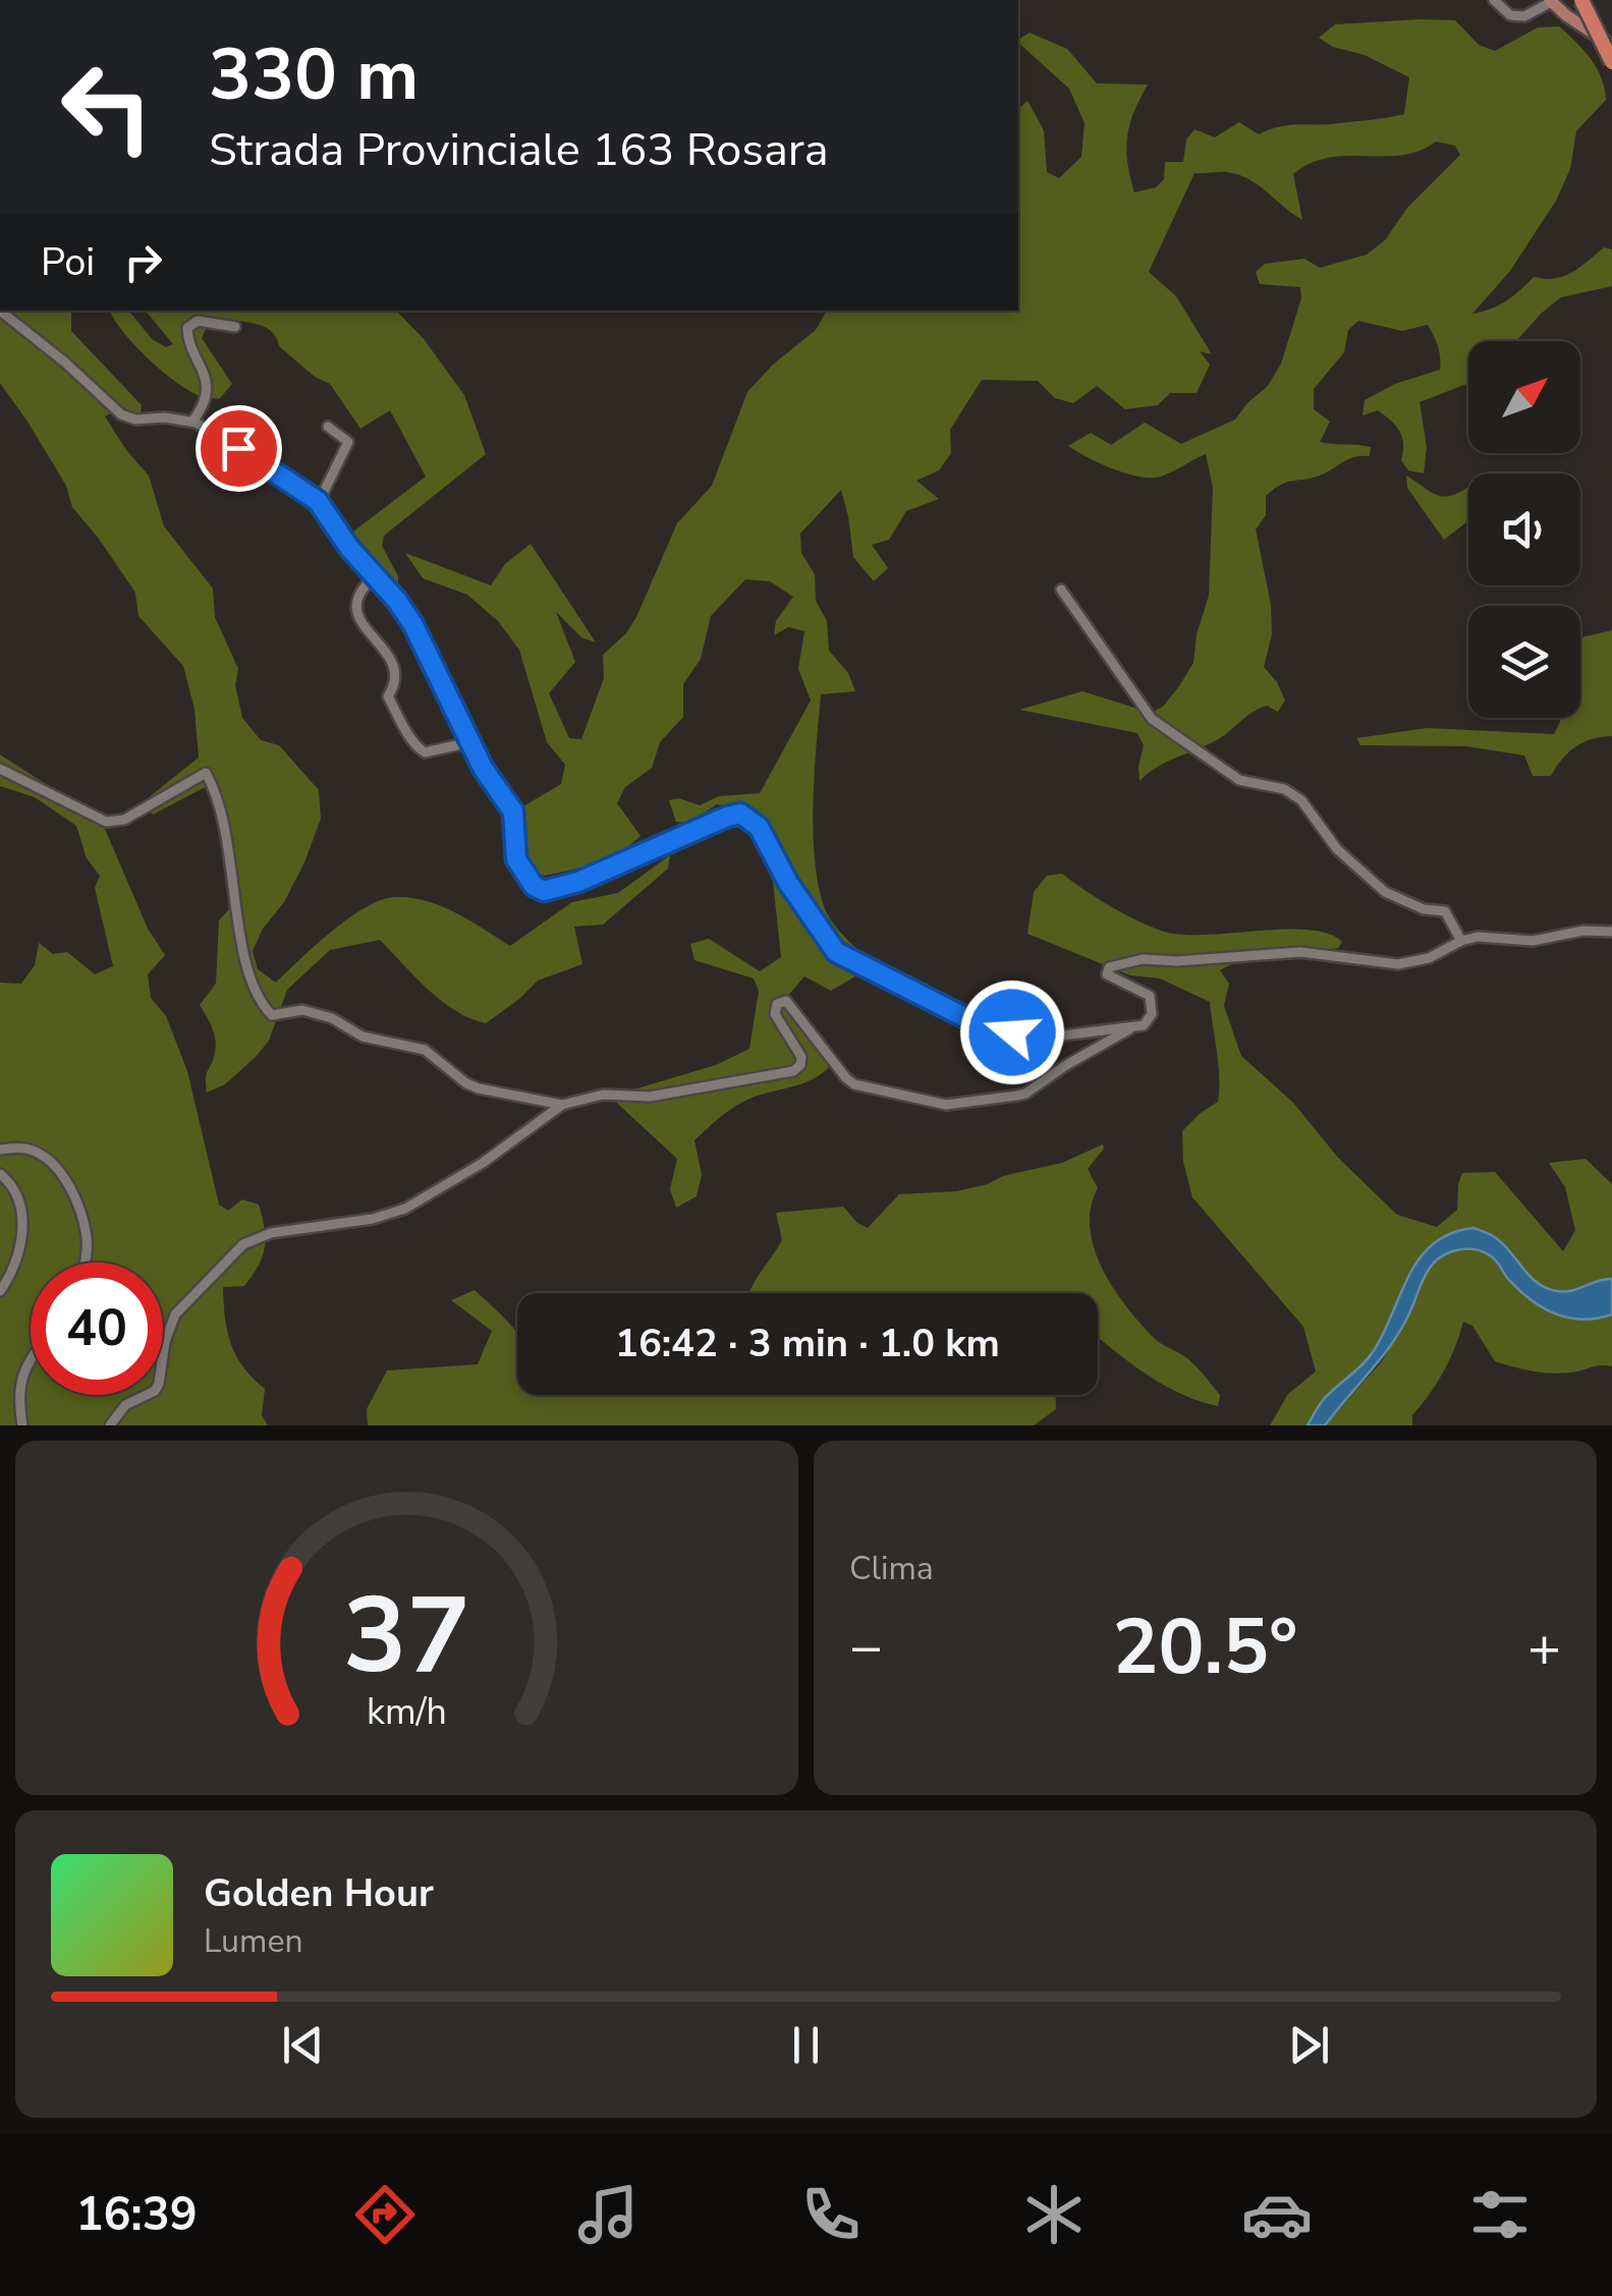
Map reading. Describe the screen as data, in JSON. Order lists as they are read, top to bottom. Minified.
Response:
{"north":"top right","page":{"turn":["330 m","Strada Provinciale 163 Rosara"],"then":"Poi","limit":"40","trip":"16:42 · 3 min · 1.0 km","tile":"Clima","heat":["−","20.5°","+"],"song":["Golden Hour","Lumen"],"tabs":"16:39","gauge":["37","km/h"]}}
